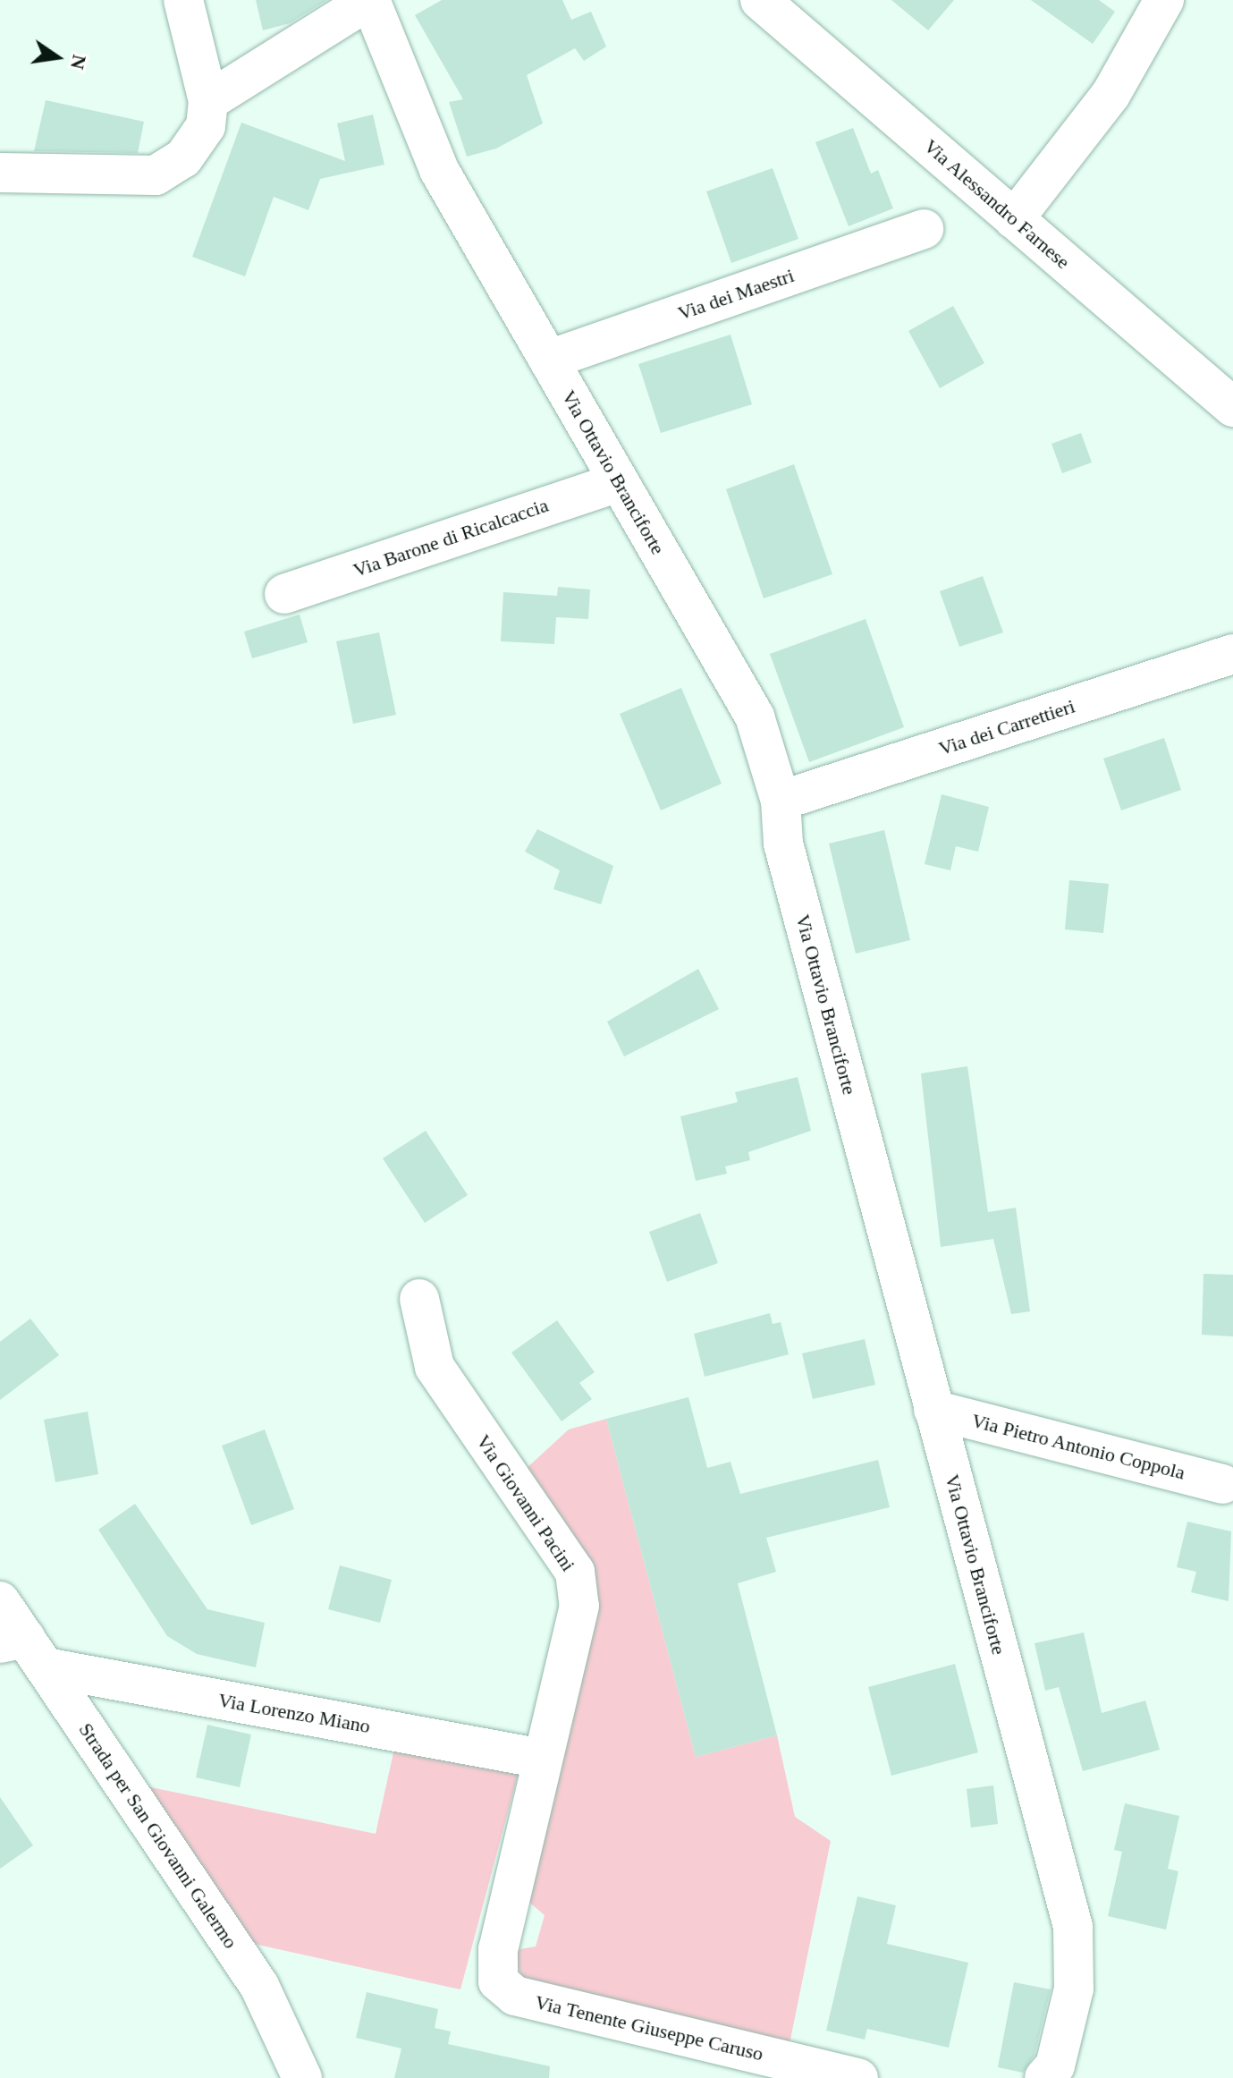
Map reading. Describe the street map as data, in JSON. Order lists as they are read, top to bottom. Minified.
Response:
{"streets":{"street":["Via Alessandro Farnese","Via dei Maestri","Via Ottavio Branciforte","Via Barone di Ricalcaccia","Via dei Carrettieri","Via Pietro Antonio Coppola","Via Giovanni Pacini","Via Lorenzo Miano","Strada per San Giovanni Galermo","Via Tenente Giuseppe Caruso"]},"crossings":[["Via dei Maestri","Via Ottavio Branciforte"],["Via Ottavio Branciforte","Via Barone di Ricalcaccia"],["Via Ottavio Branciforte","Via dei Carrettieri"],["Via Ottavio Branciforte","Via Pietro Antonio Coppola"],["Via Giovanni Pacini","Via Lorenzo Miano"],["Via Giovanni Pacini","Via Tenente Giuseppe Caruso"],["Via Lorenzo Miano","Strada per San Giovanni Galermo"],["Via Lorenzo Miano","Via Tenente Giuseppe Caruso"]],"north":"right"}
